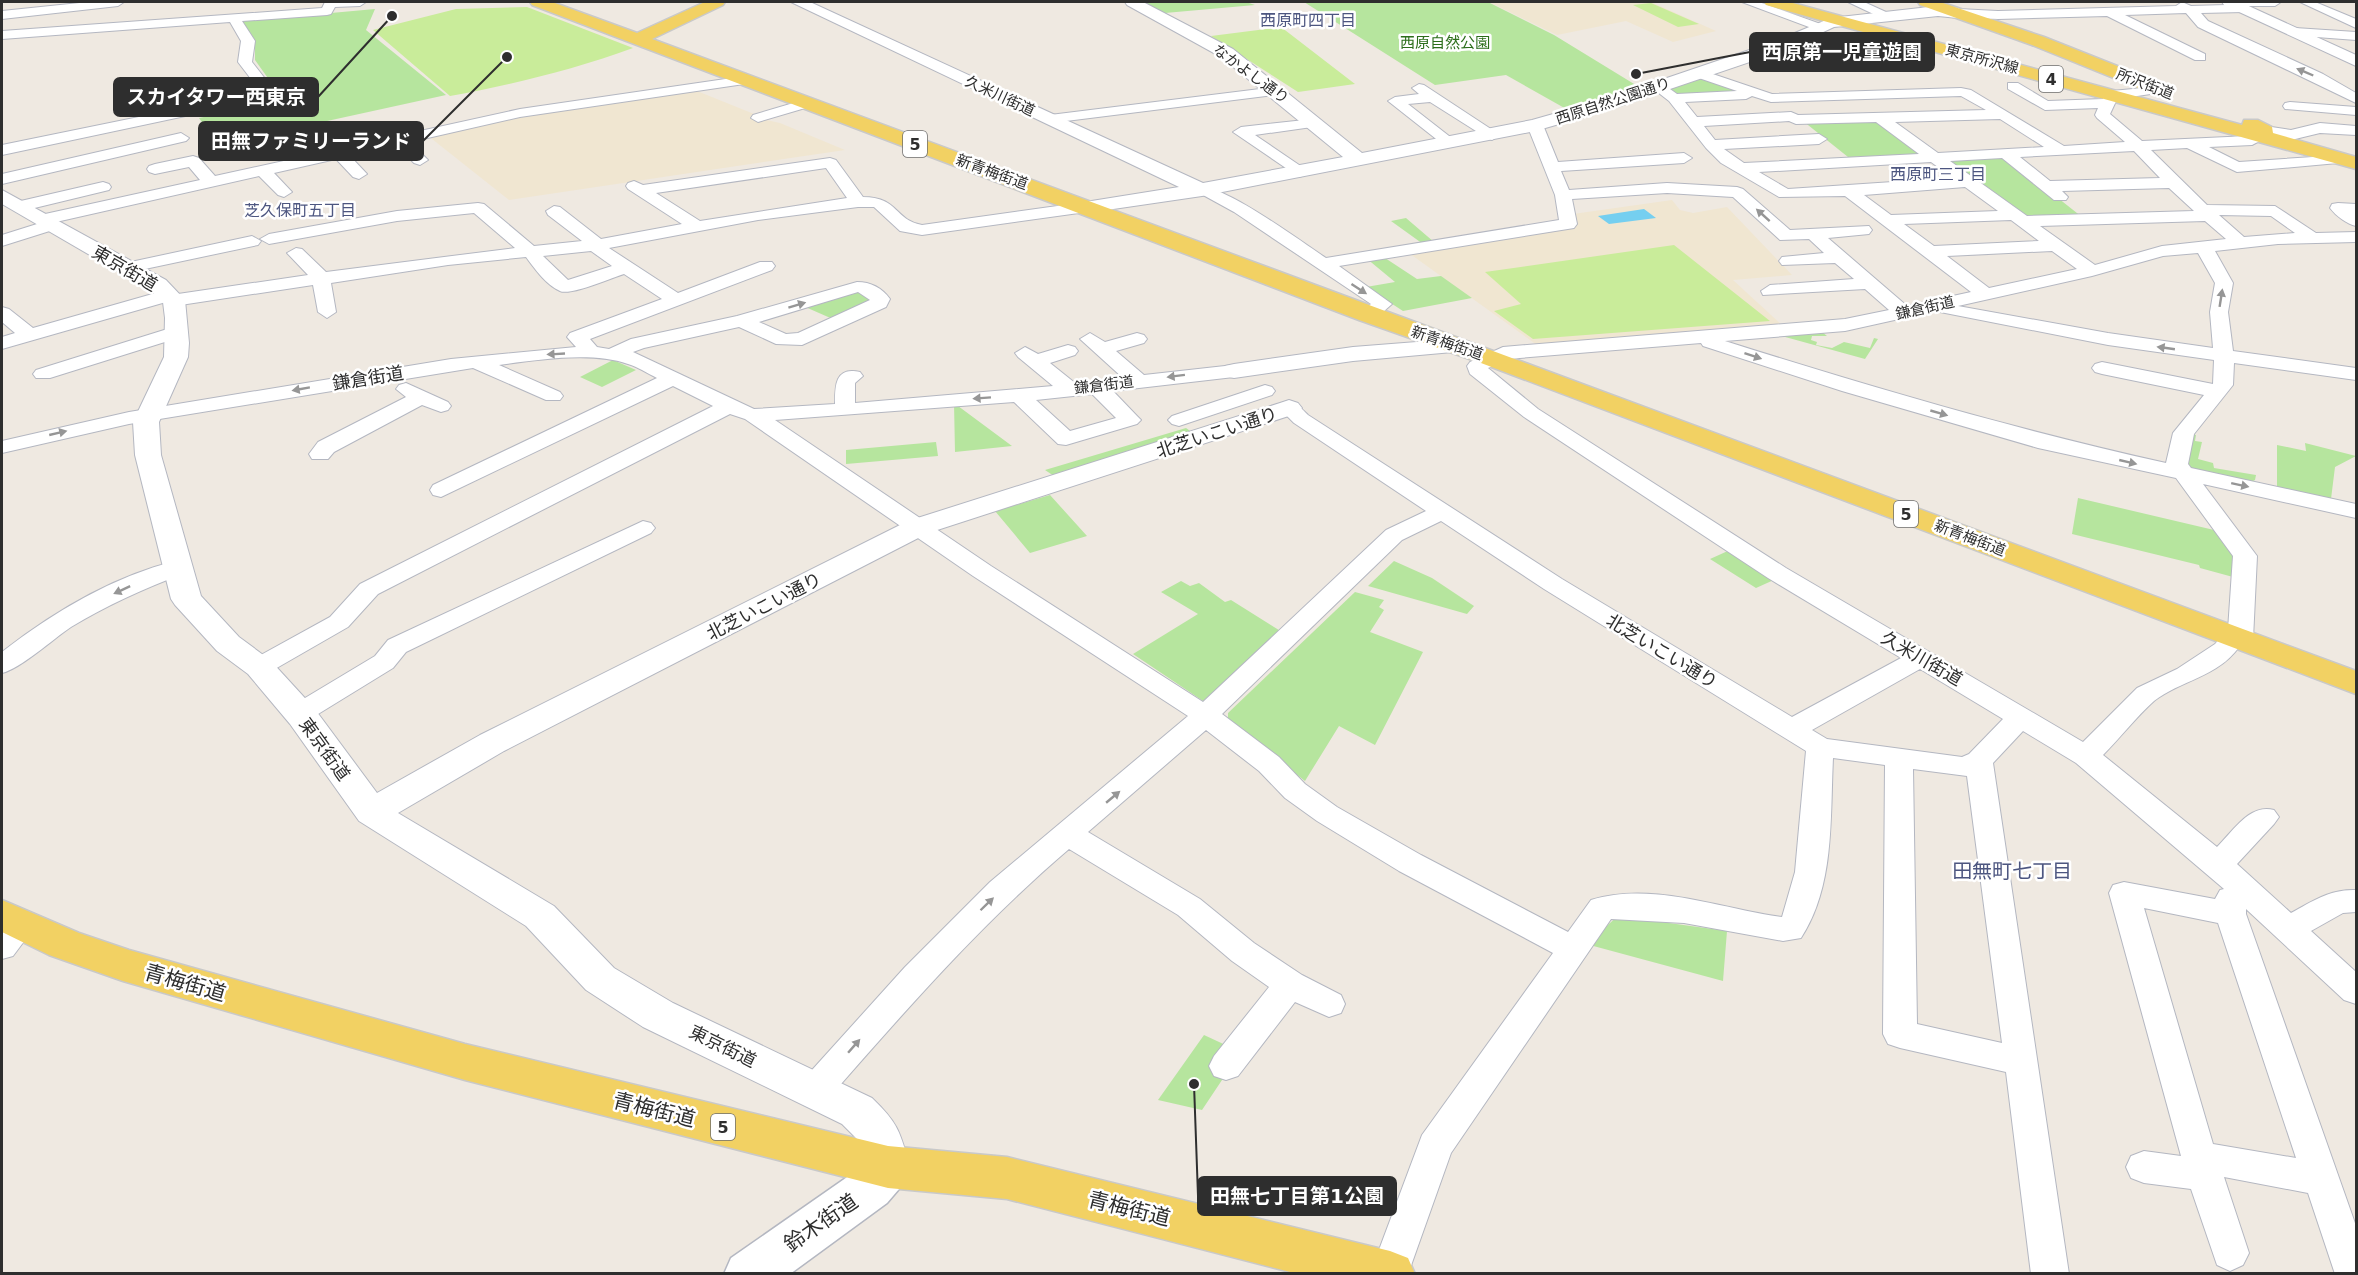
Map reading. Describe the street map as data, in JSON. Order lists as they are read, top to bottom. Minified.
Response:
{"streets":{"main road":["東京所沢線","4","所沢街道","5","新青梅街道","青梅街道","鈴木街道"],"street":["なかよし通り","久米川街道","西原自然公園通り","東京街道","鎌倉街道","北芝いこい通り"]},"crossings":[["東京所沢線","所沢街道"],["東京所沢線","西原自然公園通り"],["なかよし通り","西原自然公園通り"],["所沢街道","西原自然公園通り"],["久米川街道","西原自然公園通り"],["久米川街道","新青梅街道"],["久米川街道","鎌倉街道"],["西原自然公園通り","新青梅街道"],["新青梅街道","鎌倉街道"],["東京街道","鎌倉街道"],["東京街道","北芝いこい通り"],["東京街道","青梅街道"],["東京街道","鈴木街道"],["青梅街道","鈴木街道"]],"districts":["西原町四丁目","西原町三丁目","芝久保町五丁目","田無町七丁目"],"parks":["西原自然公園"],"places":["スカイタワー西東京","田無ファミリーランド","西原第一児童遊園","田無七丁目第1公園"]}
